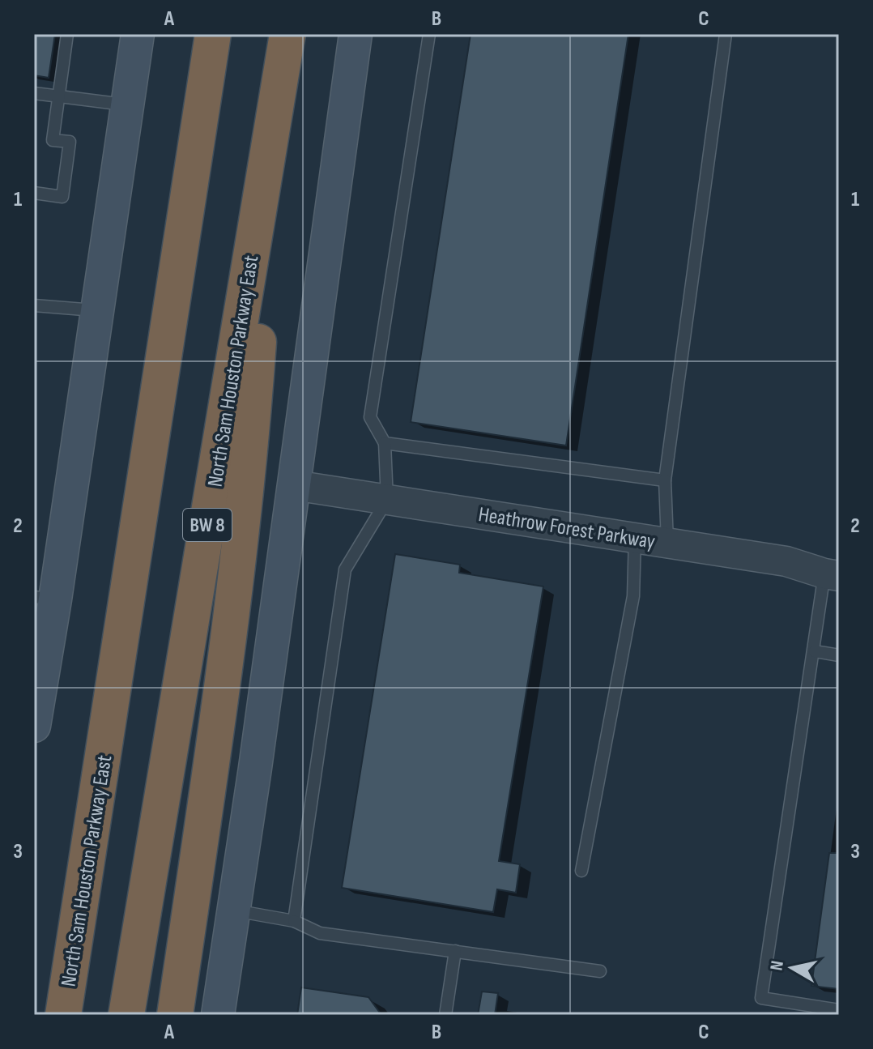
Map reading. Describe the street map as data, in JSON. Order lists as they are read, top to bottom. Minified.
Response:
{"streets":{"highway":["North Sam Houston Parkway East","BW 8"],"street":["Heathrow Forest Parkway"]},"north":"left","grid":{"columns":["A","B","C"],"rows":["1","2","3"]}}
